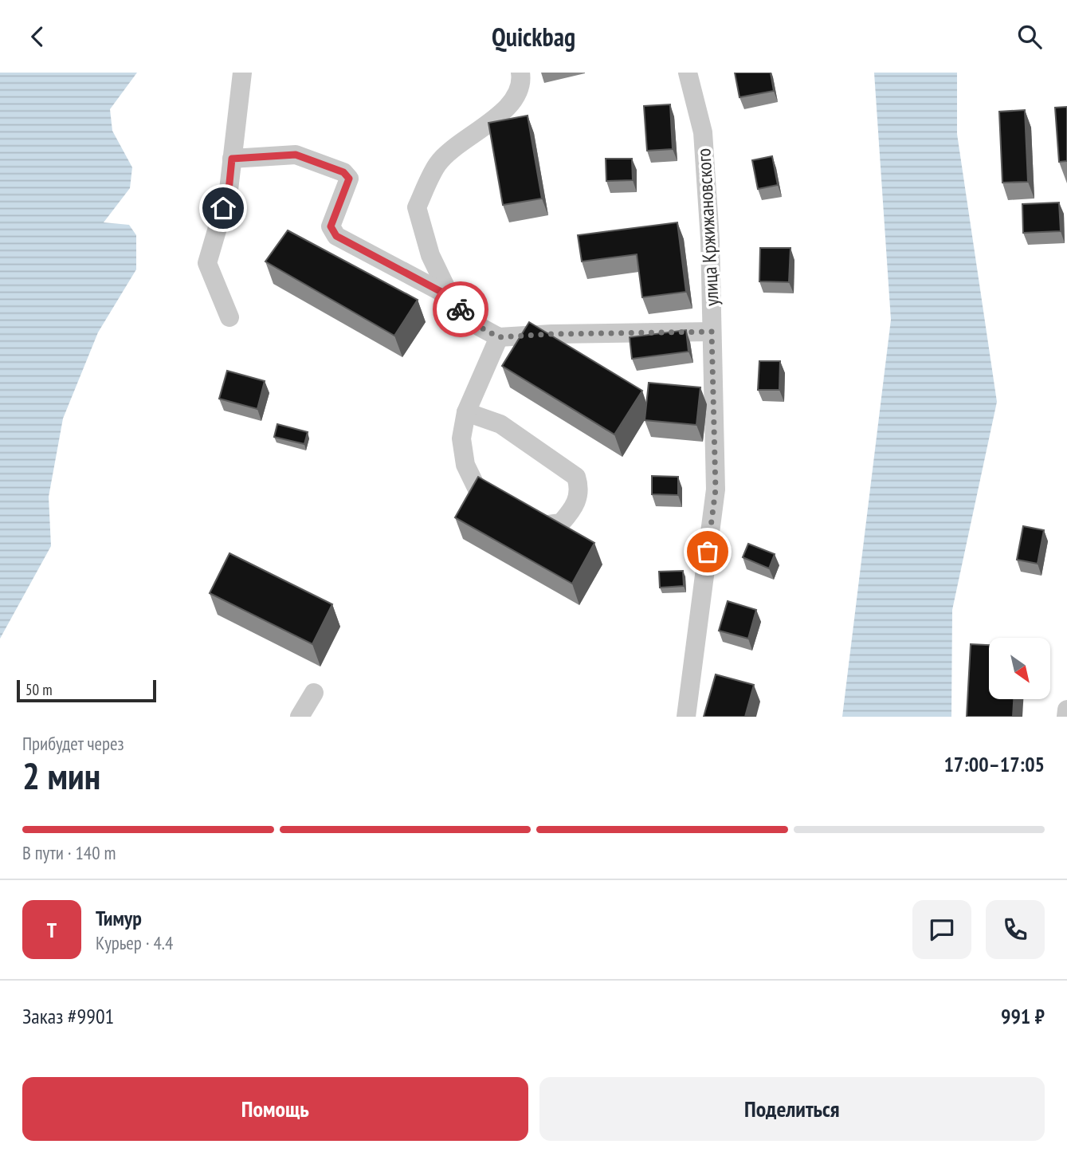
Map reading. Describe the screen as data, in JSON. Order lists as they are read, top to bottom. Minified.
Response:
{"streets":{"street":["улица Кржижановского"]},"scale_bar":"50 m","north":"bottom right","page":{"header":"Quickbag","scale":"50 m","heading":["2 мин","Прибудет через","17:00–17:05"],"panel":["Тимур","Курьер · 4.4","Заказ #9901","991 ₽"],"bar":"В пути · 140 m","round":"Т","buttons":["Помощь","Поделиться"]}}
